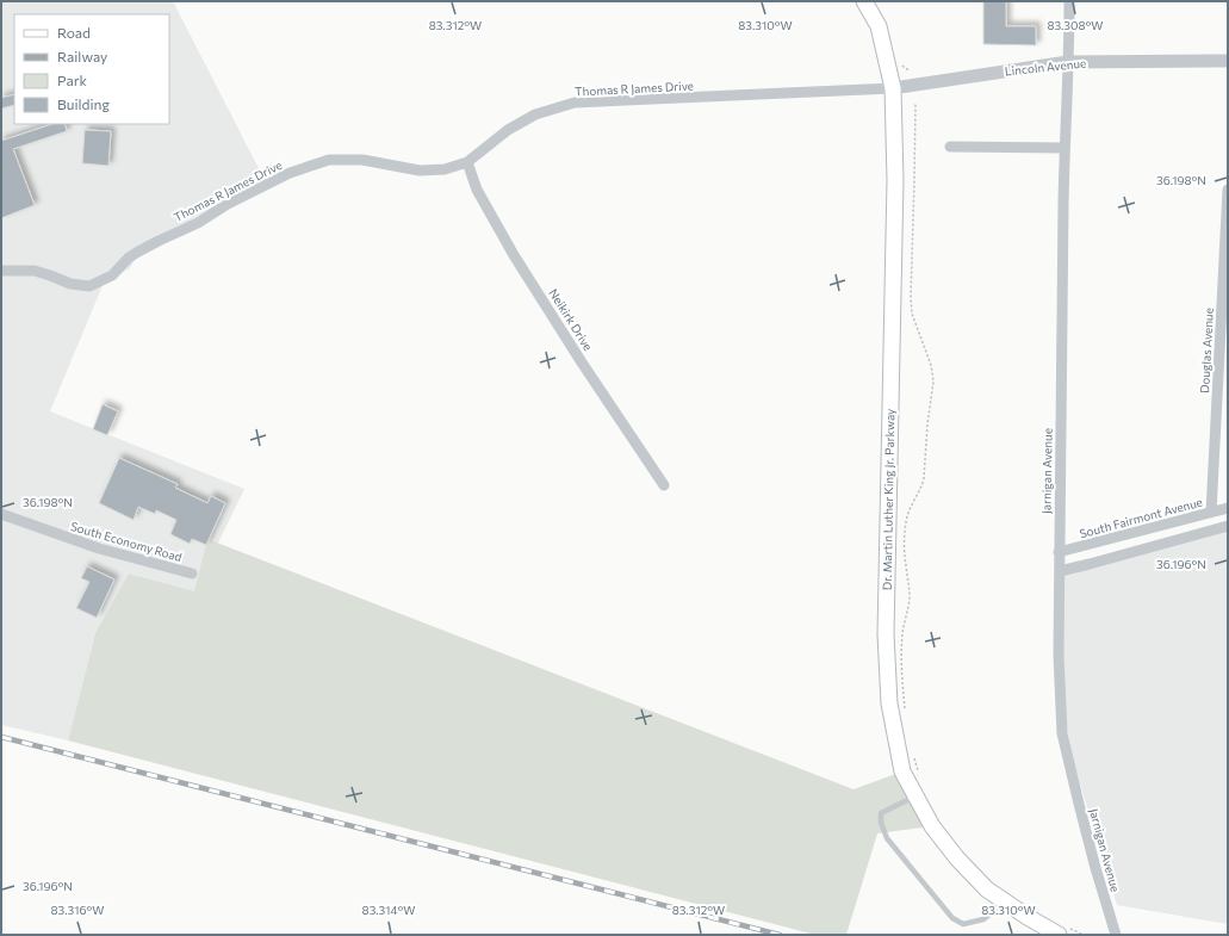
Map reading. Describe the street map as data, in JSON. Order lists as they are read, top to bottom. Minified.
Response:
{"streets":{"main road":["Dr. Martin Luther King Jr. Parkway"],"street":["Lincoln Avenue","Thomas R James Drive","Neikirk Drive","Douglas Avenue","Jarnigan Avenue","South Fairmont Avenue","South Economy Road"]},"crossings":[["Lincoln Avenue","Thomas R James Drive"],["Lincoln Avenue","Jarnigan Avenue"],["Lincoln Avenue","Dr. Martin Luther King Jr. Parkway"],["Thomas R James Drive","Neikirk Drive"],["Thomas R James Drive","Dr. Martin Luther King Jr. Parkway"],["Douglas Avenue","South Fairmont Avenue"],["Jarnigan Avenue","South Fairmont Avenue"]],"legend":["Road","Railway","Park","Building"],"coordinates":["83.312°W","83.310°W","83.308°W","36.198°N","36.196°N","83.316°W","83.314°W"]}
